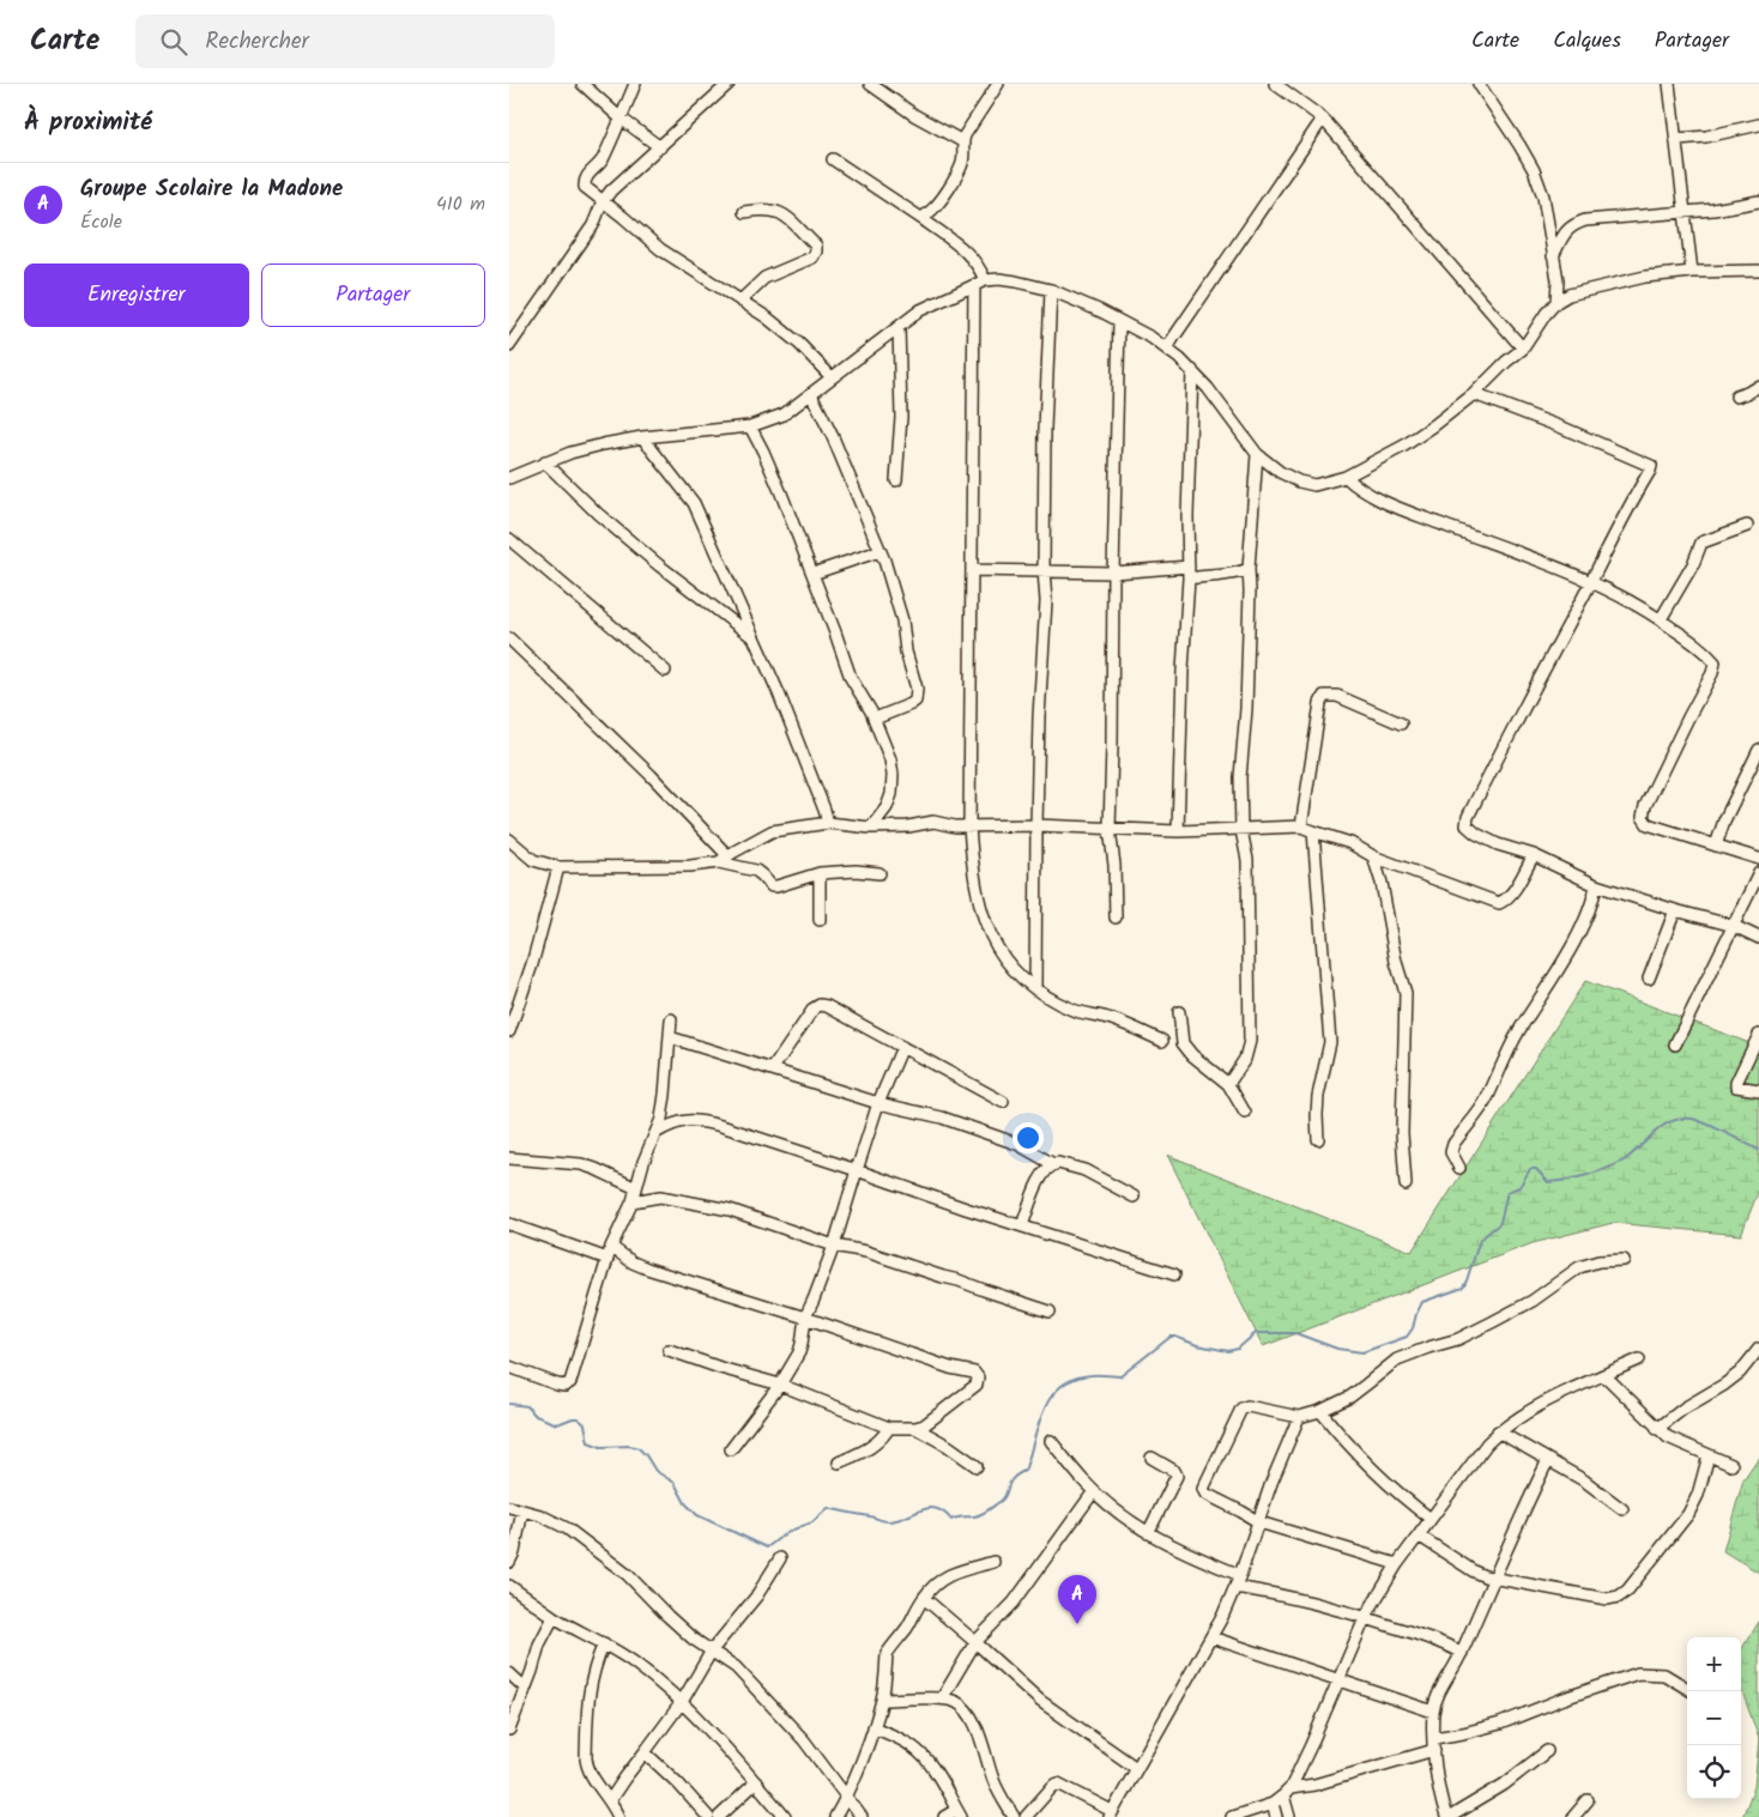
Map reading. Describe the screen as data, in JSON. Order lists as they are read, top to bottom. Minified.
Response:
{"page":{"header":"Carte","search":"Rechercher","nav":["Carte","Calques","Partager"],"heading":"À proximité","list":[{"mark":"A","name":"Groupe Scolaire la Madone","note":"École","value":"410 m"}],"buttons":["Enregistrer","Partager"],"pins":"A","map_buttons":["+","−"]}}
